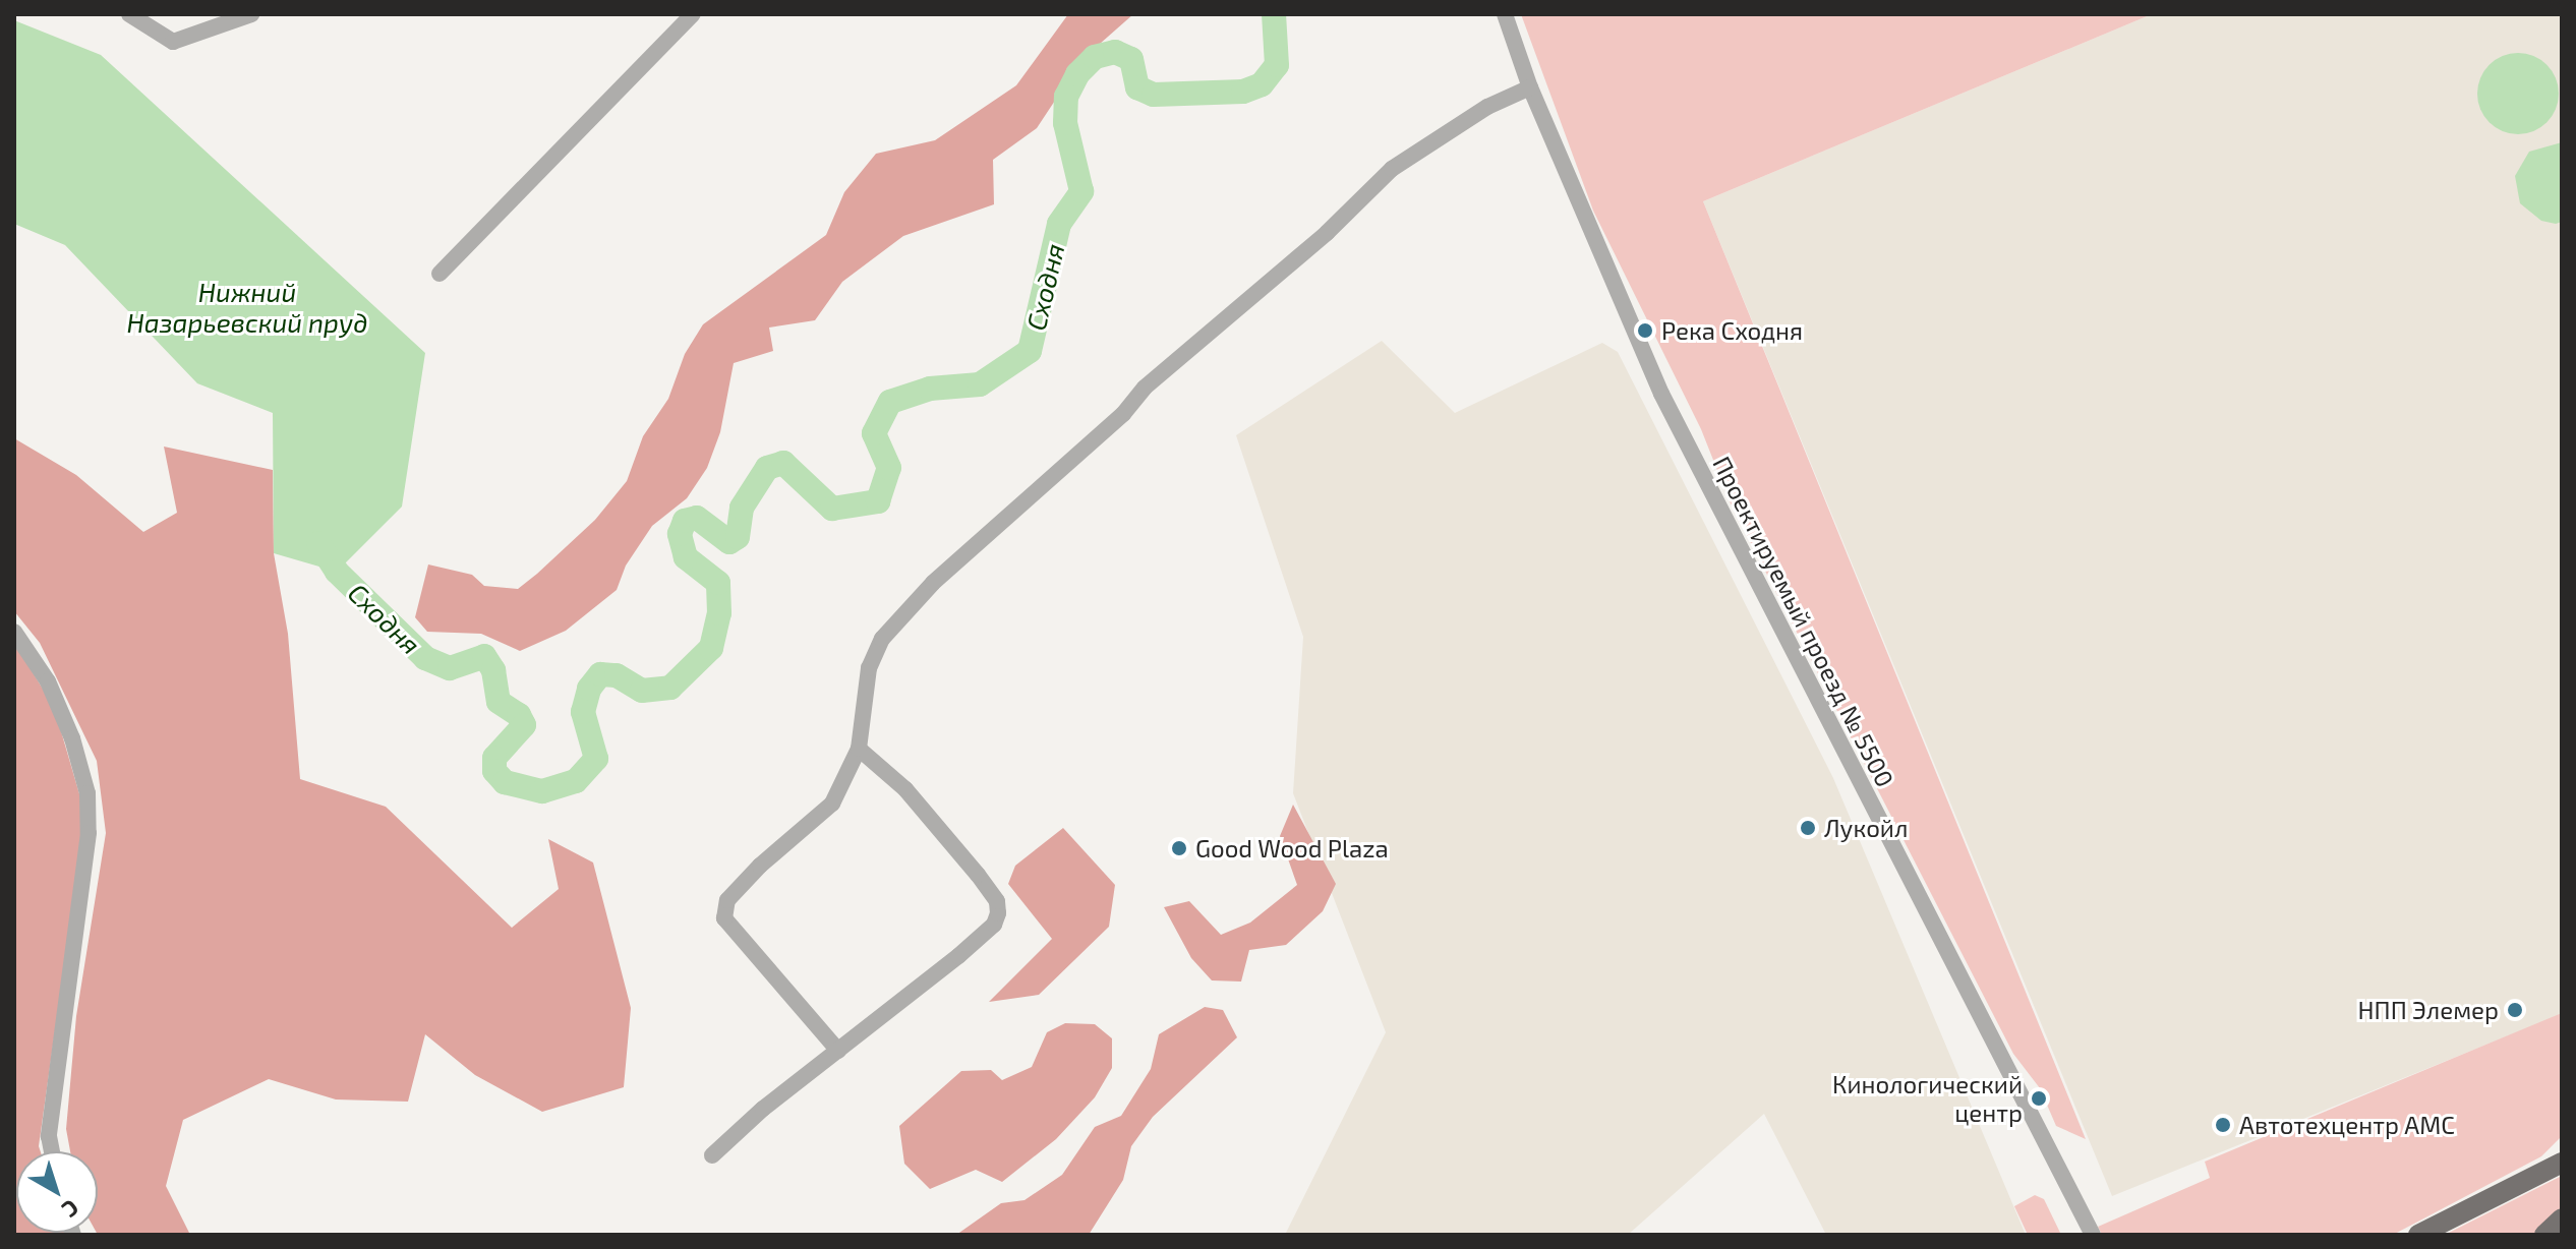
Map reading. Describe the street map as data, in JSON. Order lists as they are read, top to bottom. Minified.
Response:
{"streets":{"street":["Проектируемый проезд № 5500"]},"water":["Сходня","Нижний Назарьевский пруд"],"places":["Река Сходня","Лукойл","Good Wood Plaza","НПП Элемер","Кинологический центр","Автотехцентр АМС"],"north":"bottom right"}
